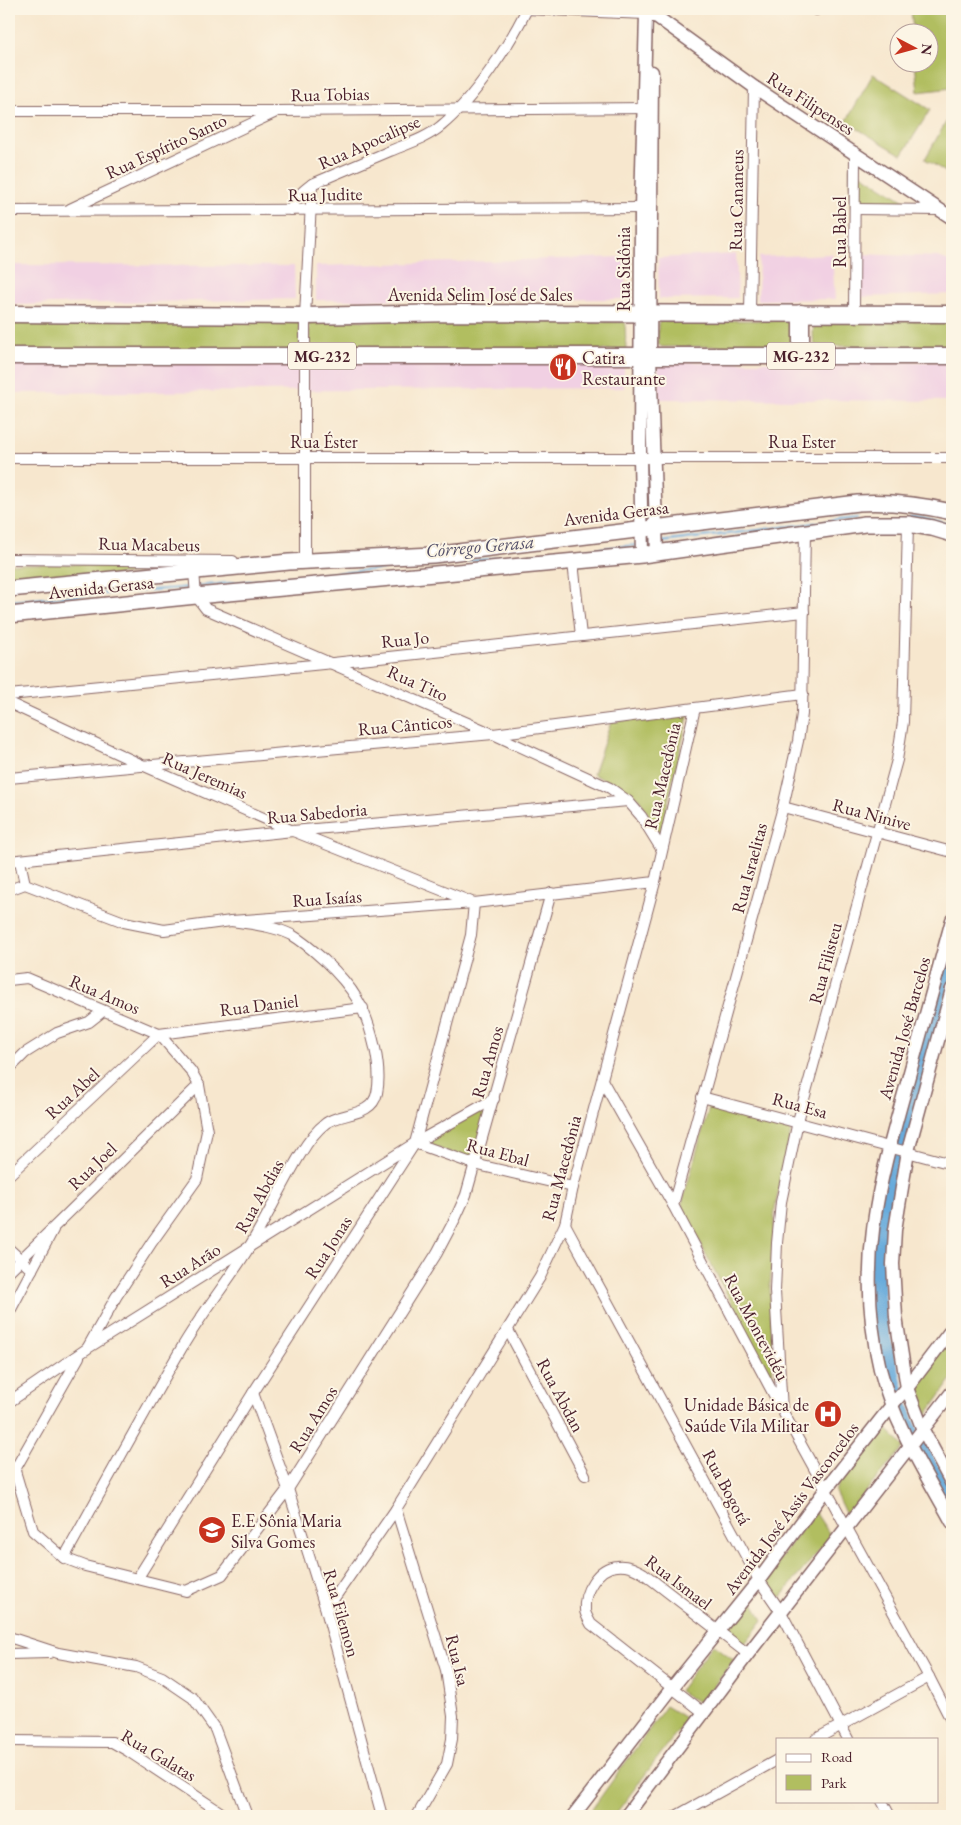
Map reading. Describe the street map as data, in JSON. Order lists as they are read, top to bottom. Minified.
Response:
{"streets":{"main road":["Avenida Selim José de Sales","MG-232","Avenida Gerasa"],"street":["Rua Tobias","Rua Filipenses","Rua Apocalipse","Rua Espírito Santo","Rua Judite","Rua Cananeus","Rua Babel","Rua Sidônia","Rua Éster","Rua Ester","Rua Macabeus","Rua Jo","Rua Tito","Rua Cânticos","Rua Jeremias","Rua Macedônia","Rua Sabedoria","Rua Ninive","Rua Israelitas","Rua Isaías","Rua Filisteu","Rua Amos","Rua Daniel","Avenida José Barcelos","Rua Abel","Rua Esa","Rua Ebal","Rua Joel","Rua Abdias","Rua Jonas","Rua Arão","Rua Montevidéu","Rua Abdan","Rua Bogotá","Avenida José Assis Vasconcelos","Rua Ismael","Rua Filemon","Rua Isa","Rua Galatas"]},"crossings":[["Rua Tobias","Rua Apocalipse"],["Rua Tobias","Rua Espírito Santo"],["Rua Tobias","Rua Sidônia"],["Rua Filipenses","Rua Cananeus"],["Rua Filipenses","Rua Babel"],["Rua Filipenses","Rua Sidônia"],["Rua Apocalipse","Rua Judite"],["Rua Apocalipse","Avenida Selim José de Sales"],["Rua Apocalipse","MG-232"],["Rua Apocalipse","Rua Éster"],["Rua Apocalipse","Avenida Gerasa"],["Rua Espírito Santo","Rua Judite"],["Rua Judite","Rua Sidônia"],["Rua Cananeus","Avenida Selim José de Sales"],["Rua Babel","Avenida Selim José de Sales"],["Rua Sidônia","Avenida Selim José de Sales"],["Rua Sidônia","MG-232"],["Rua Sidônia","Rua Éster"],["Rua Sidônia","Rua Ester"],["Rua Sidônia","Avenida Gerasa"],["Rua Éster","Rua Ester"],["Avenida Gerasa","Rua Macabeus"],["Avenida Gerasa","Rua Tito"],["Avenida Gerasa","Rua Israelitas"],["Avenida Gerasa","Rua Filisteu"],["Rua Jo","Rua Tito"],["Rua Jo","Rua Israelitas"],["Rua Tito","Rua Cânticos"],["Rua Tito","Rua Macedônia"],["Rua Tito","Rua Sabedoria"],["Rua Cânticos","Rua Jeremias"],["Rua Cânticos","Rua Macedônia"],["Rua Cânticos","Rua Israelitas"],["Rua Jeremias","Rua Sabedoria"],["Rua Jeremias","Rua Isaías"],["Rua Jeremias","Rua Jonas"],["Rua Macedônia","Rua Isaías"],["Rua Macedônia","Rua Ebal"],["Rua Macedônia","Rua Montevidéu"],["Rua Macedônia","Rua Abdan"],["Rua Macedônia","Rua Bogotá"],["Rua Macedônia","Rua Filemon"],["Rua Macedônia","Rua Isa"],["Rua Ninive","Rua Israelitas"],["Rua Ninive","Rua Filisteu"],["Rua Israelitas","Rua Esa"],["Rua Israelitas","Rua Montevidéu"],["Rua Isaías","Rua Amos"],["Rua Isaías","Rua Abdias"],["Rua Isaías","Rua Jonas"],["Rua Filisteu","Rua Esa"],["Rua Filisteu","Rua Montevidéu"],["Rua Amos","Rua Daniel"],["Rua Amos","Rua Abel"],["Rua Amos","Rua Ebal"],["Rua Amos","Rua Joel"],["Rua Amos","Rua Abdias"],["Rua Amos","Rua Jonas"],["Rua Amos","Rua Arão"],["Rua Amos","Rua Filemon"],["Rua Daniel","Rua Abel"],["Rua Daniel","Rua Abdias"],["Avenida José Barcelos","Rua Esa"],["Avenida José Barcelos","Avenida José Assis Vasconcelos"],["Rua Ebal","Rua Jonas"],["Rua Ebal","Rua Arão"],["Rua Abdias","Rua Arão"],["Rua Jonas","Rua Arão"],["Rua Jonas","Rua Filemon"],["Rua Montevidéu","Avenida José Assis Vasconcelos"],["Rua Bogotá","Avenida José Assis Vasconcelos"],["Avenida José Assis Vasconcelos","Rua Ismael"]],"water":["Córrego Gerasa"],"places":{"restaurant":["Catira Restaurante"],"hospital":["Unidade Básica de Saúde Vila Militar"],"school or university":["E.E Sônia Maria Silva Gomes"]},"legend":["Road","Park"],"north":"right"}
